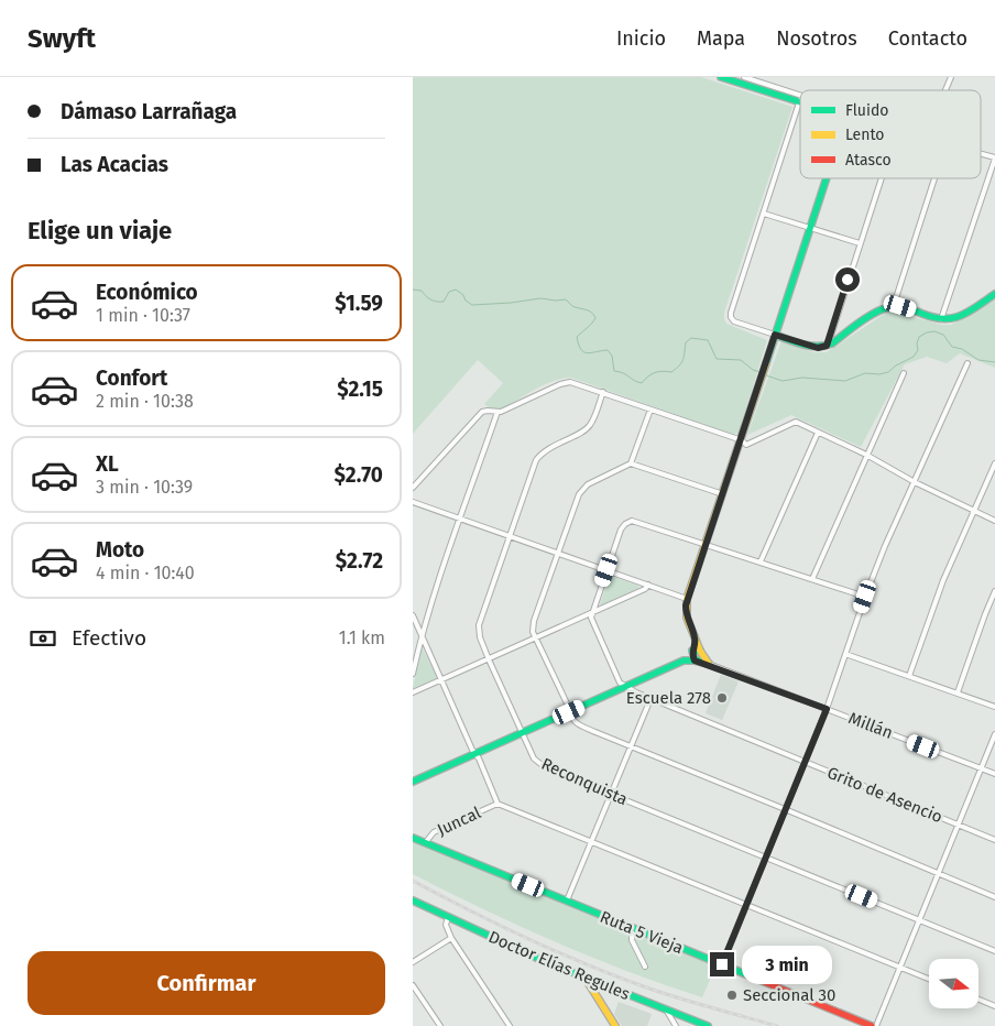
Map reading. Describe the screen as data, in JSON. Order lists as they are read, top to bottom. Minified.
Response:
{"streets":{"street":["Millán","Reconquista","Grito de Asencio","Juncal","Ruta 5 Vieja","Doctor Elías Regules"]},"crossings":[["Juncal","Ruta 5 Vieja"]],"places":["Escuela 278","Seccional 30"],"legend":["Fluido","Lento","Atasco"],"north":"right","page":{"header":"Swyft","nav":["Inicio","Mapa","Nosotros","Contacto"],"banner":["Dámaso Larrañaga","Las Acacias"],"heading":"Elige un viaje","list":[{"name":"Económico","note":"1 min · 10:37","value":"$1.59"},{"name":"Confort","note":"2 min · 10:38","value":"$2.15"},{"name":"XL","note":"3 min · 10:39","value":"$2.70"},{"name":"Moto","note":"4 min · 10:40","value":"$2.72"}],"pay":["Efectivo","1.1 km"],"buttons":"Confirmar","bubble":"3 min"}}
